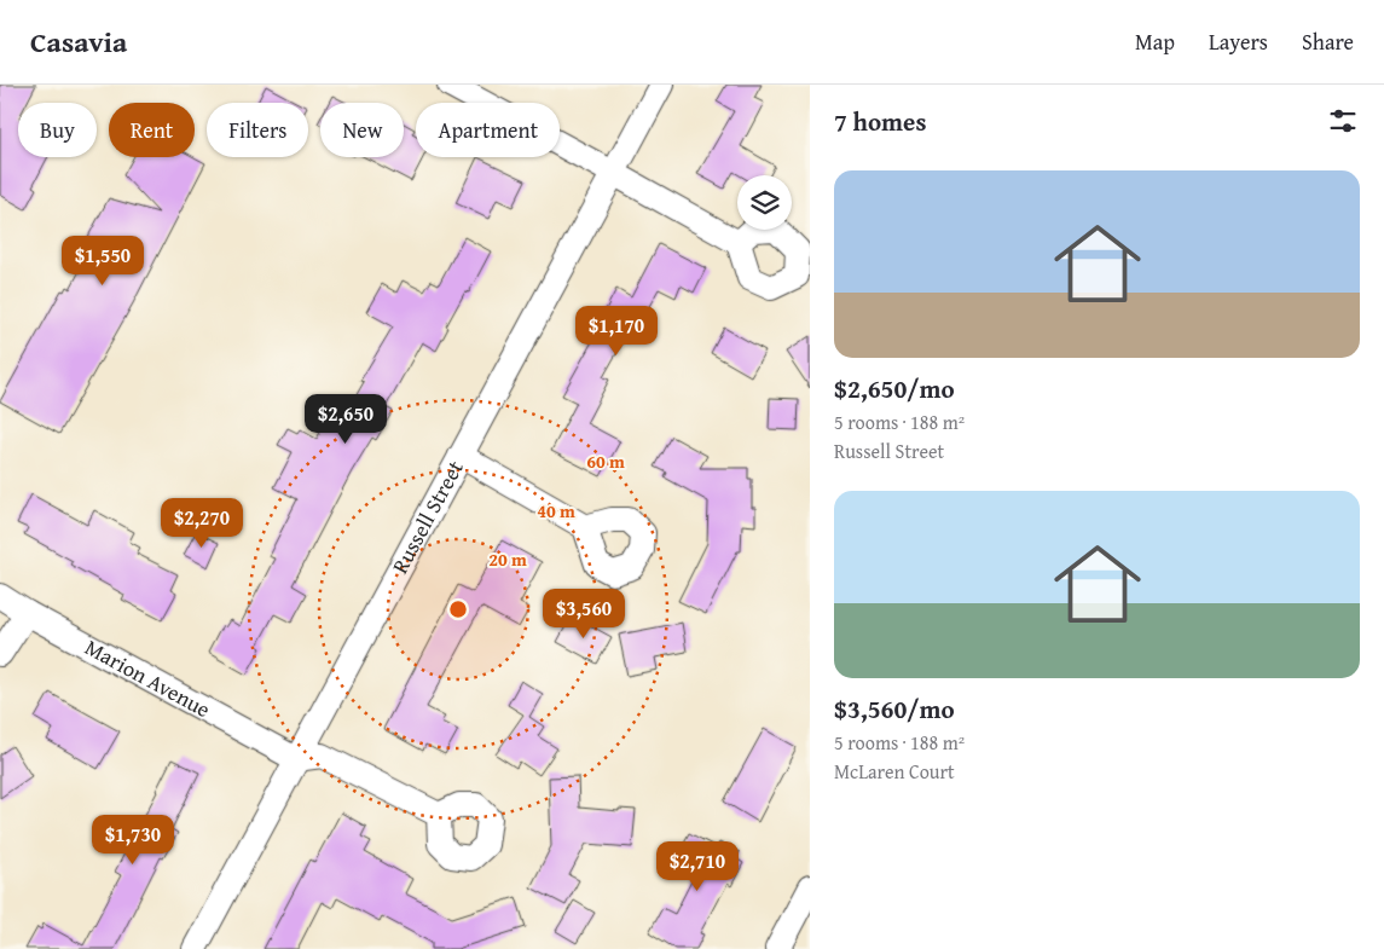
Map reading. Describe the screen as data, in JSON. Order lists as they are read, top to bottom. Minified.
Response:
{"streets":{"street":["Russell Street","Marion Avenue"]},"crossings":[["Russell Street","Marion Avenue"]],"page":{"header":"Casavia","nav":["Map","Layers","Share"],"heading":"7 homes","chip":["Buy","Rent","Filters","New","Apartment"],"list":[{"name":"$2,650/mo","note":"5 rooms · 188 m² · Russell Street"},{"name":"$3,560/mo","note":"5 rooms · 188 m² · McLaren Court"}],"price":["$1,550","$1,170","$2,650","$2,270","$3,560","$1,730","$2,710"]},"rings":["60 m","40 m","20 m"]}
